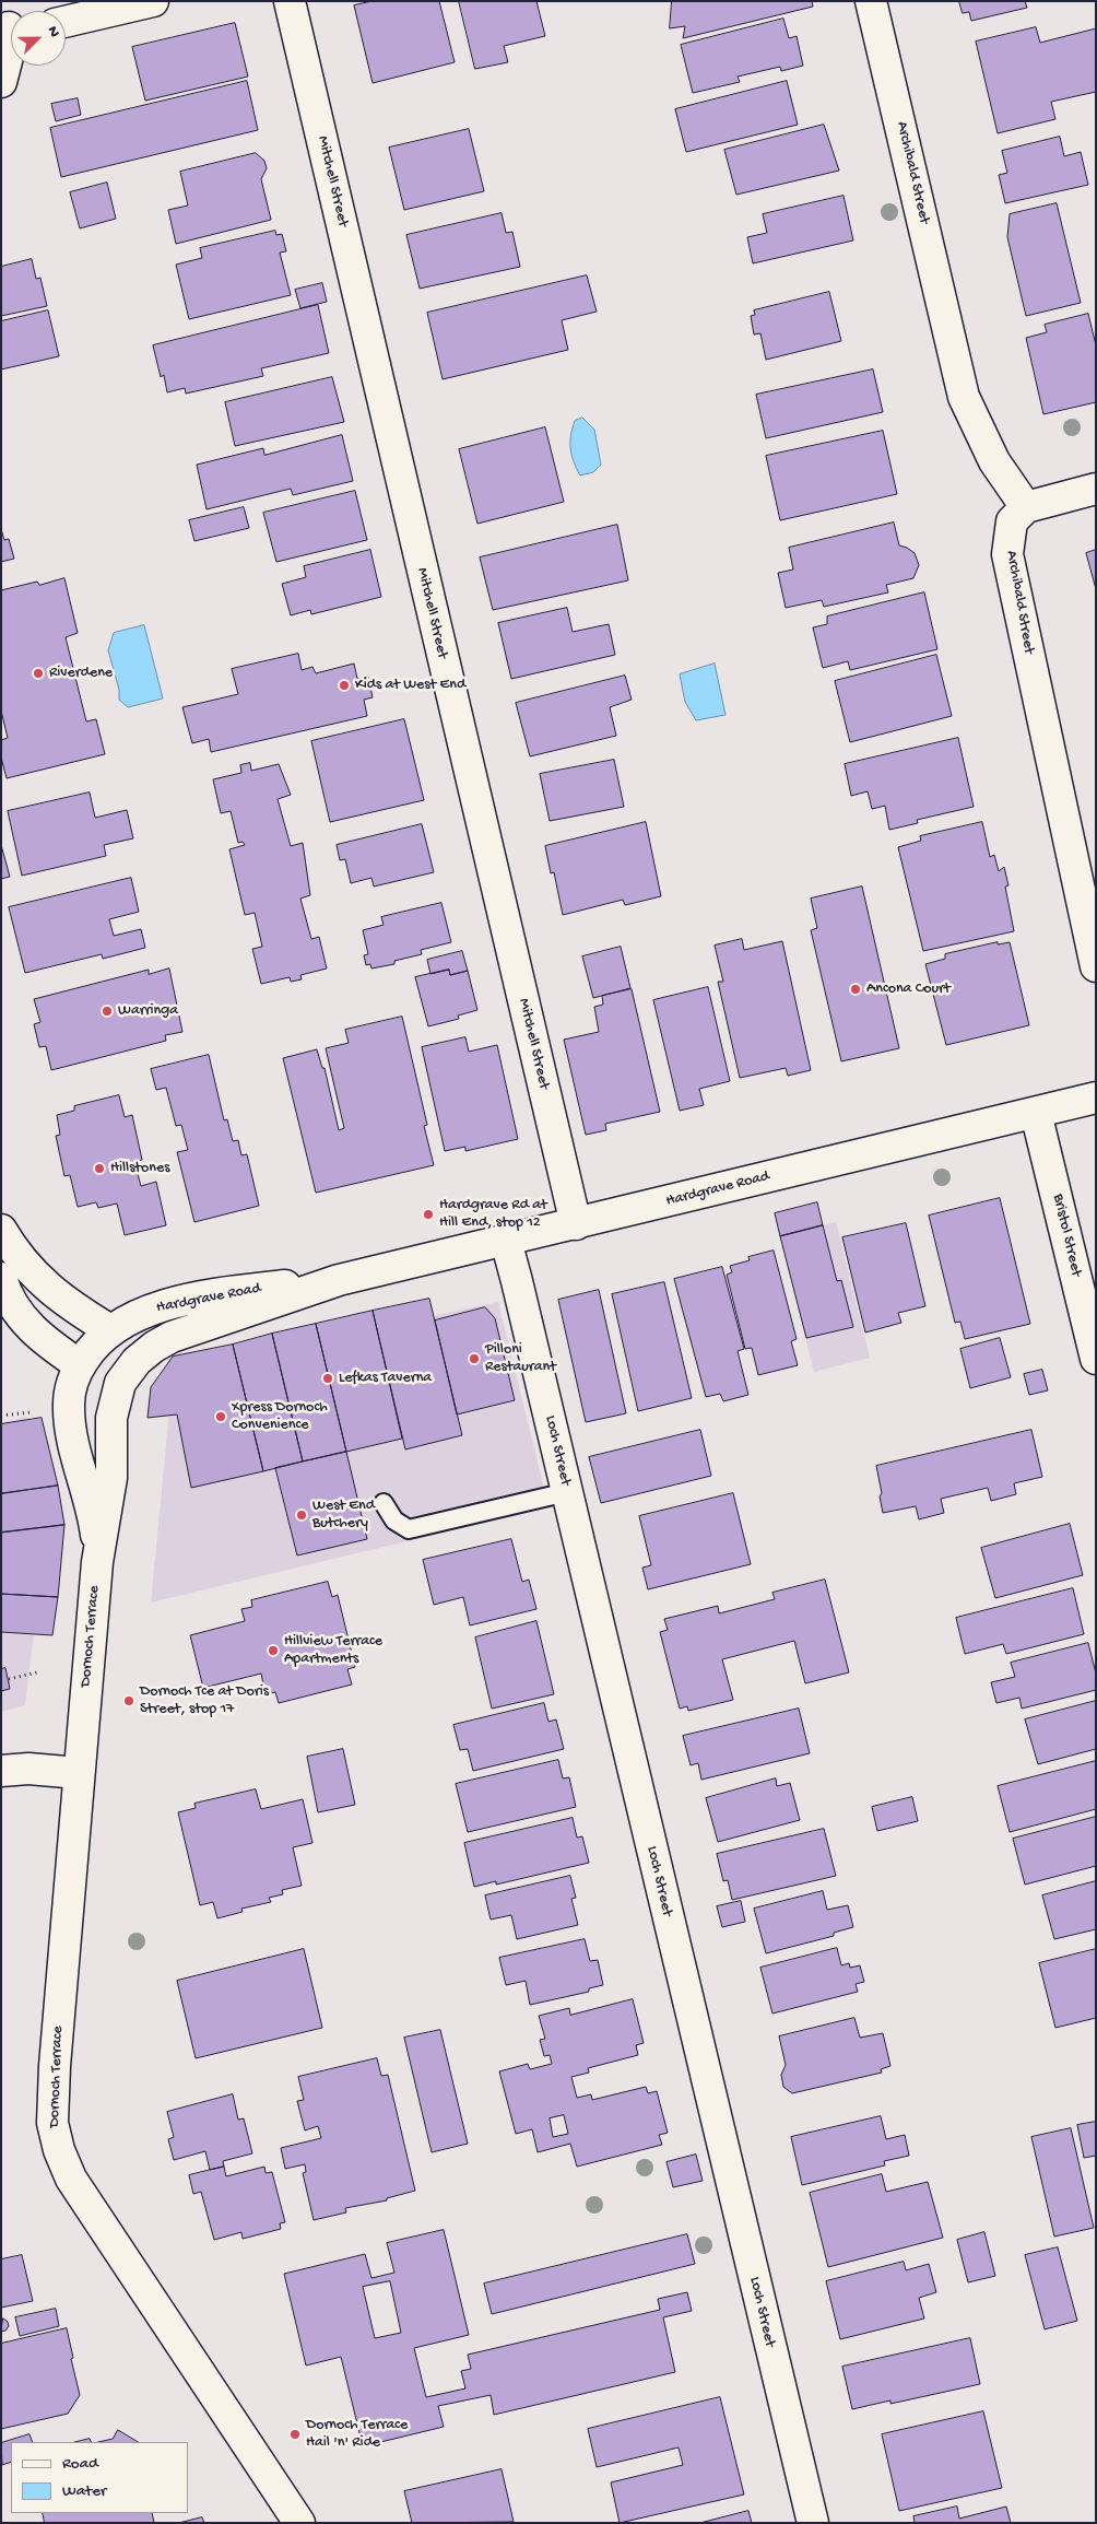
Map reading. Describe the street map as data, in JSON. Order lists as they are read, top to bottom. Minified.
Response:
{"streets":{"street":["Archibald Street","Mitchell Street","Hardgrave Road","Bristol Street","Loch Street","Dornoch Terrace"]},"crossings":[["Mitchell Street","Hardgrave Road"],["Hardgrave Road","Bristol Street"],["Hardgrave Road","Loch Street"],["Hardgrave Road","Dornoch Terrace"]],"places":["Riverdene","Kids at West End","Ancona Court","Warringa","Hillstones","Hardgrave Rd at Hill End, stop 12","Pilloni Restaurant","Lefkas Taverna","Xpress Dornoch Convenience","West End Butchery","Hillview Terrace Apartments","Dornoch Tce at Doris Street, stop 17","Dornoch Terrace Hail 'n' Ride"],"legend":["Road","Water"],"north":"top right"}
